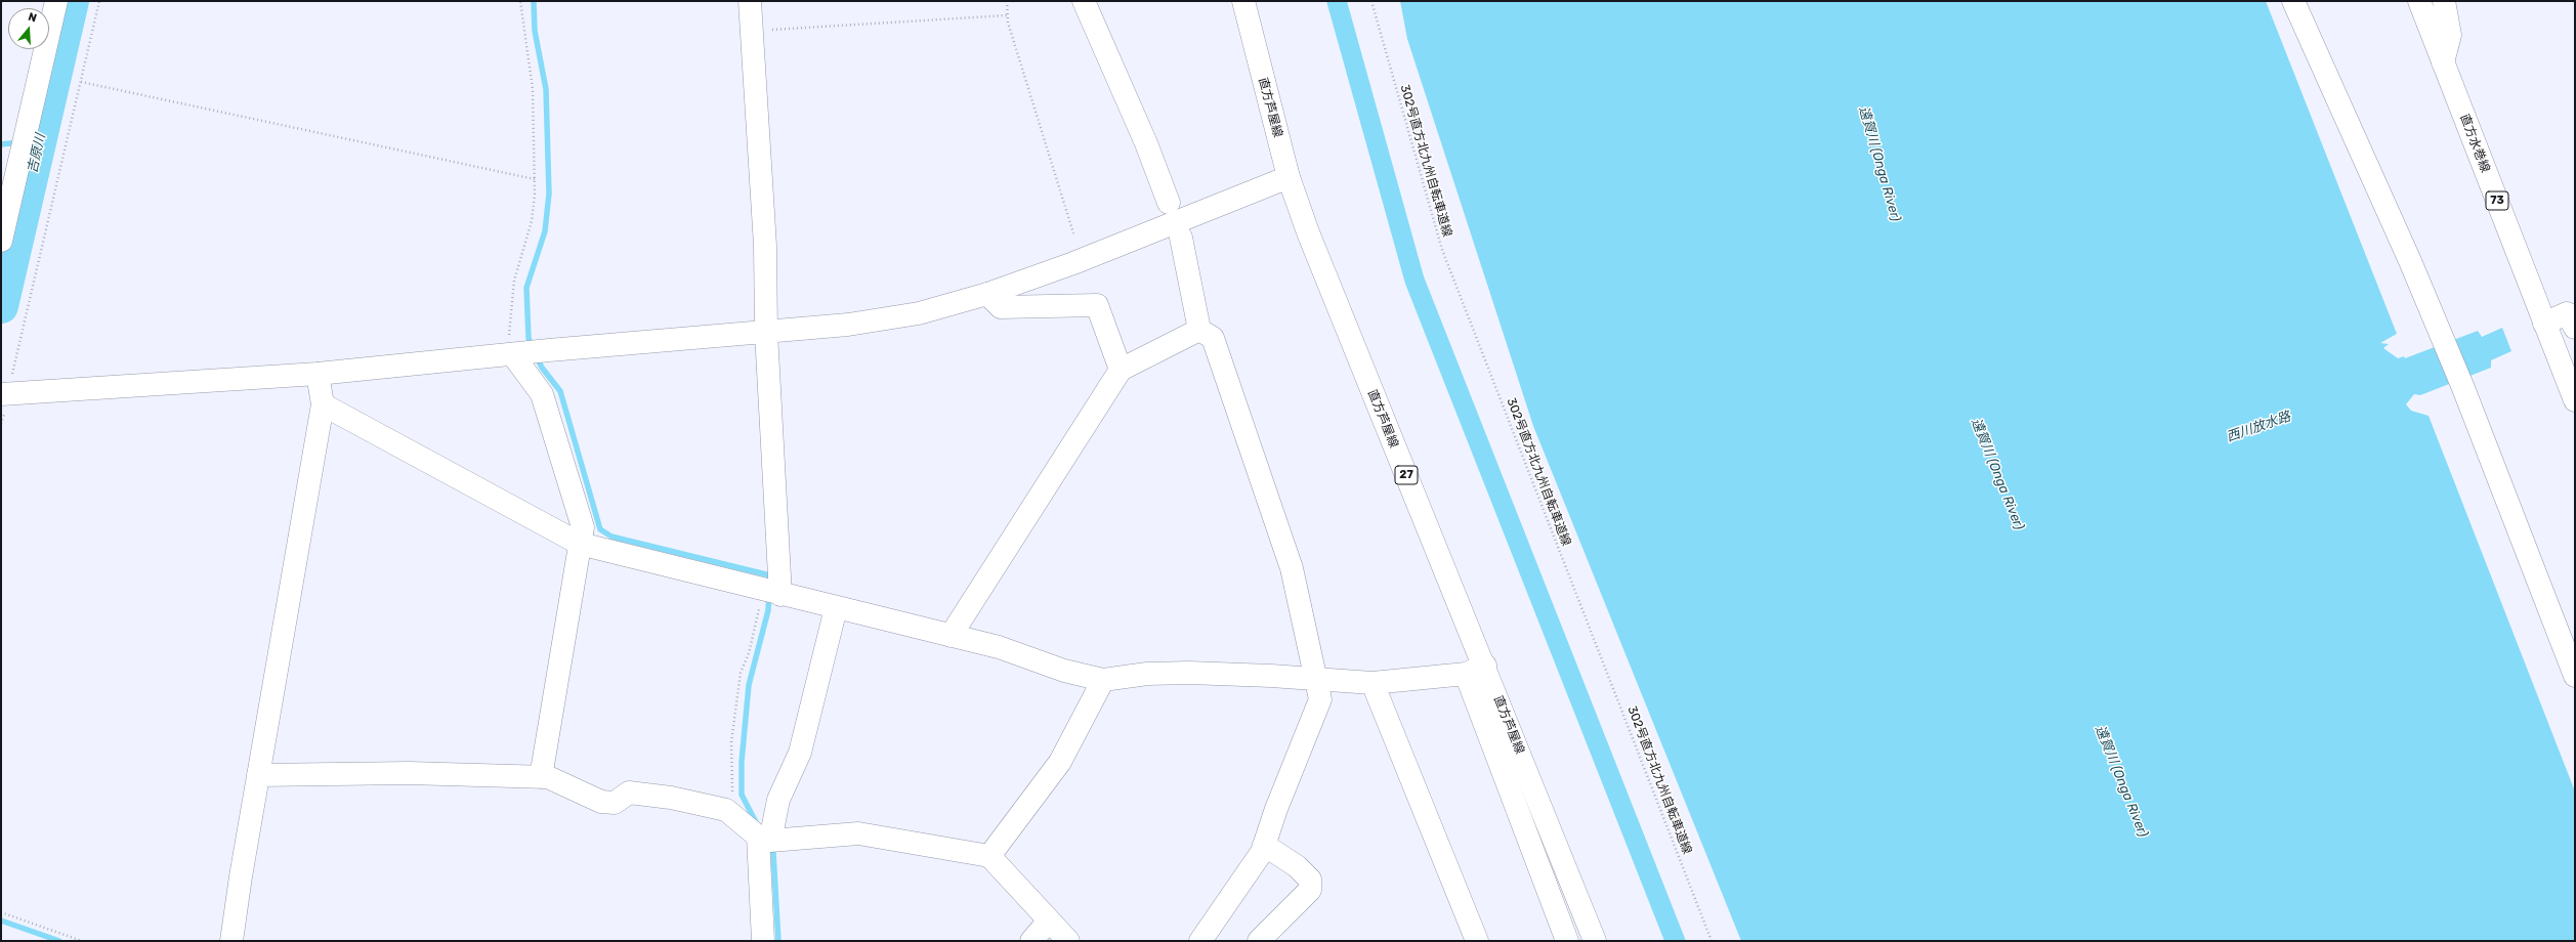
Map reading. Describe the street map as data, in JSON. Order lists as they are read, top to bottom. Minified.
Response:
{"streets":{"street":["直方芦屋線","直方水巻線","73","27"],"path":["302号直方北九州自転車道線"]},"water":["吉原川","遠賀川 (Onga River)","西川放水路"],"north":"top"}
